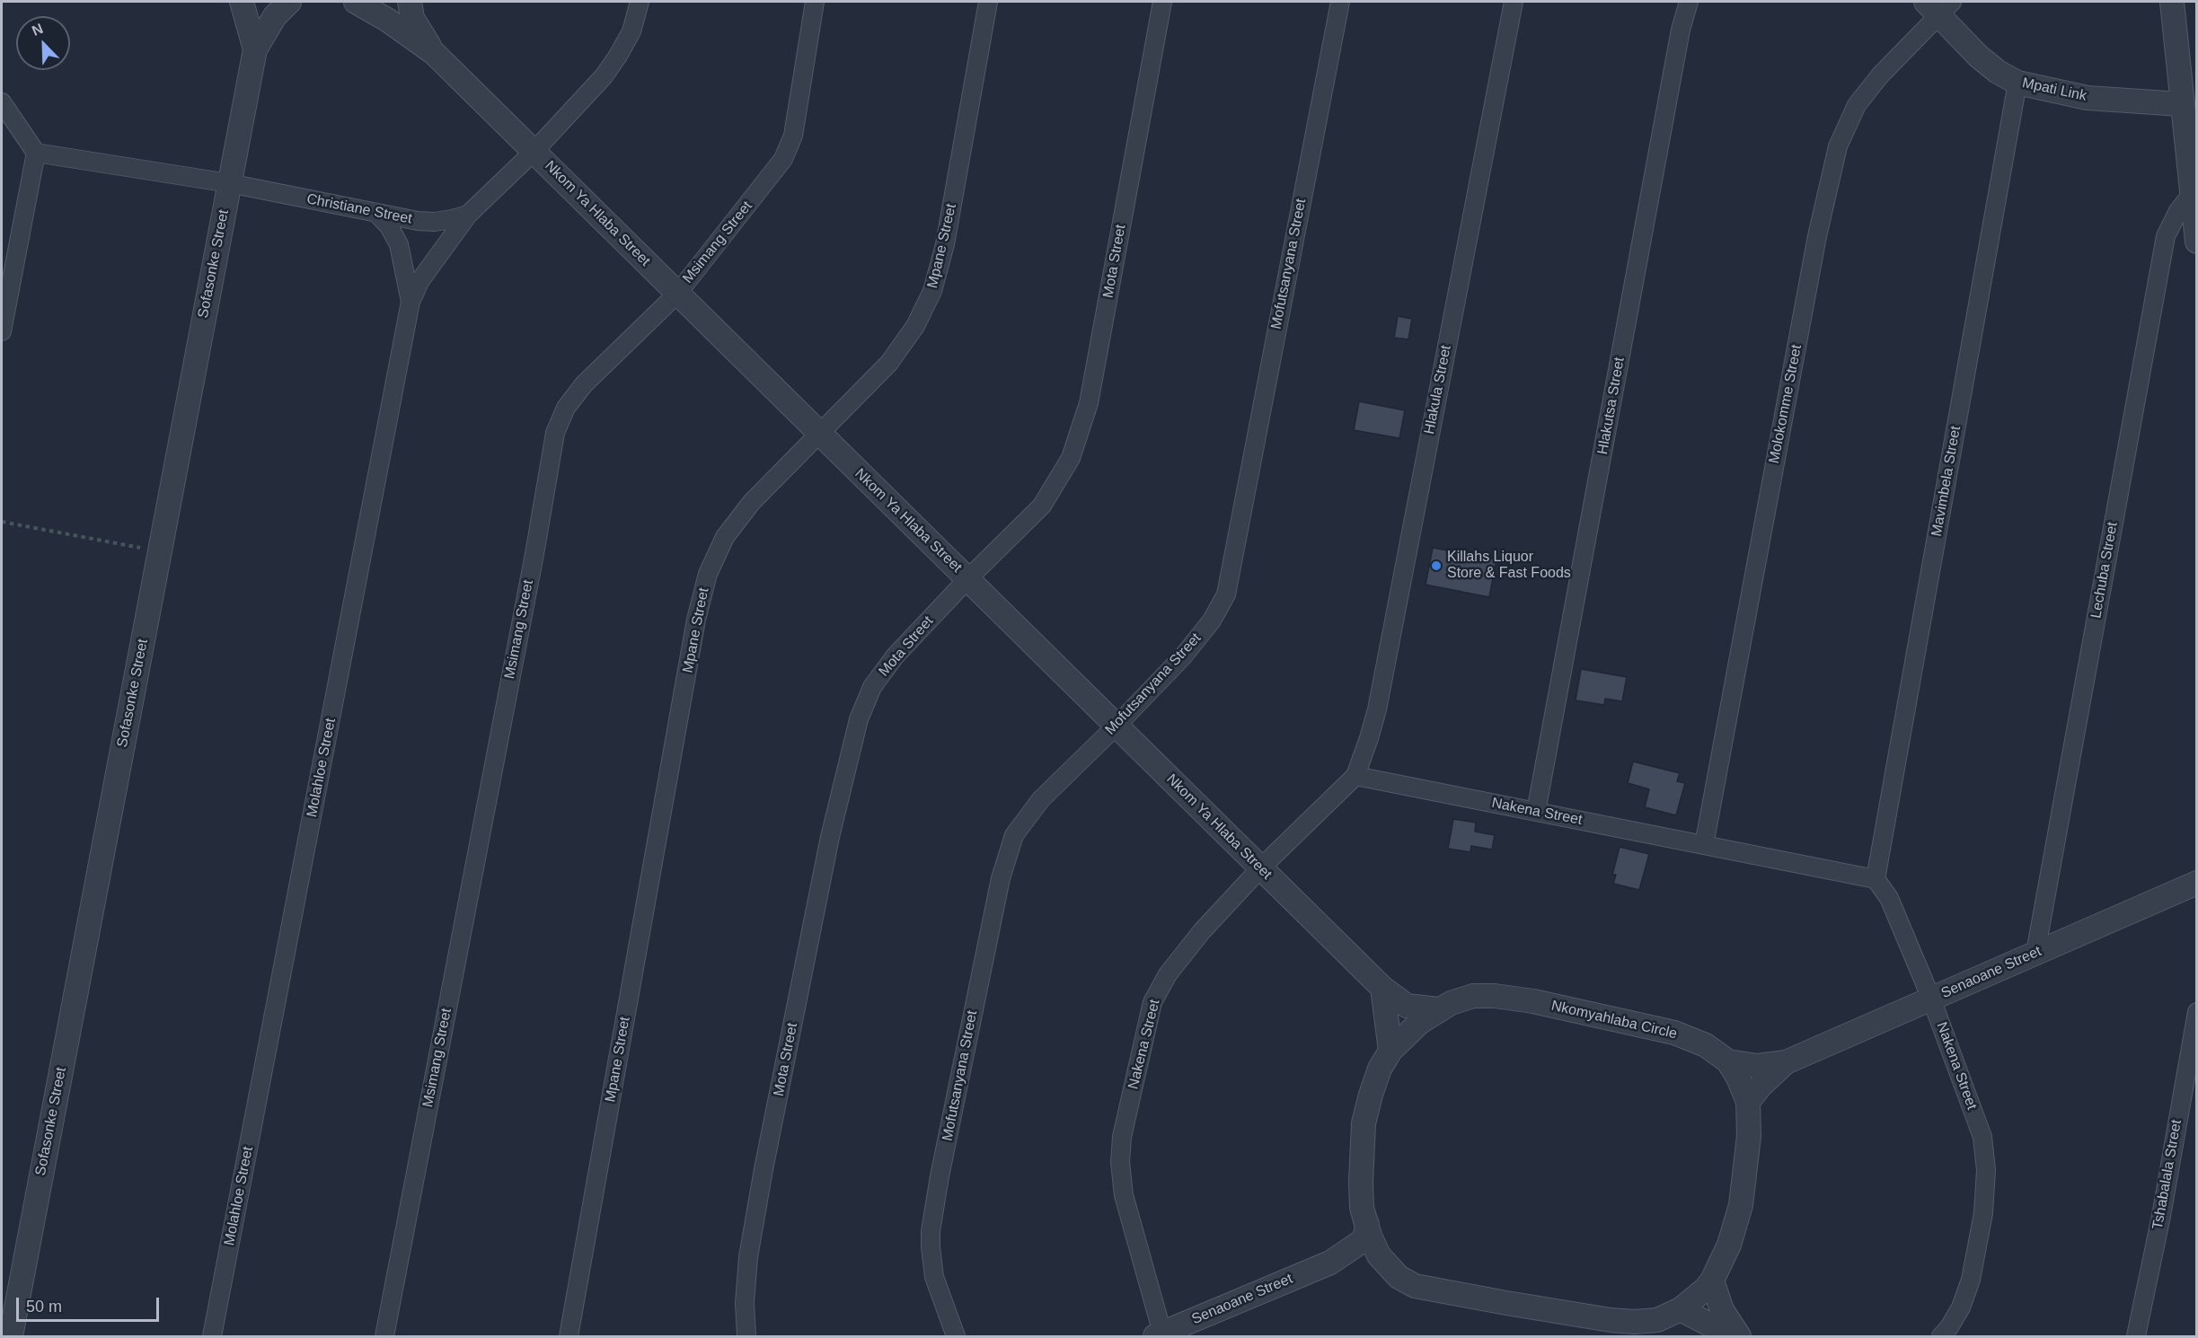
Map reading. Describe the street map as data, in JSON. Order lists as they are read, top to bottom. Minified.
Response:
{"streets":{"street":["Mpati Link","Christiane Street","Nkom Ya Hlaba Street","Msimang Street","Mpane Street","Mota Street","Sofasonke Street","Mofutsanyana Street","Hlakula Street","Molokomme Street","Hlakutsa Street","Mavimbela Street","Lechuba Street","Molahloe Street","Nakena Street","Senaoane Street","Nkomyahlaba Circle","Tshabalala Street"]},"crossings":[["Mpati Link","Molokomme Street"],["Mpati Link","Mavimbela Street"],["Christiane Street","Sofasonke Street"],["Christiane Street","Molahloe Street"],["Nkom Ya Hlaba Street","Msimang Street"],["Nkom Ya Hlaba Street","Mpane Street"],["Nkom Ya Hlaba Street","Mota Street"],["Nkom Ya Hlaba Street","Mofutsanyana Street"],["Nkom Ya Hlaba Street","Nakena Street"],["Nkom Ya Hlaba Street","Nkomyahlaba Circle"],["Hlakula Street","Nakena Street"],["Molokomme Street","Nakena Street"],["Hlakutsa Street","Nakena Street"],["Mavimbela Street","Nakena Street"],["Lechuba Street","Senaoane Street"],["Nakena Street","Senaoane Street"],["Senaoane Street","Nkomyahlaba Circle"]],"places":["Killahs Liquor Store & Fast Foods"],"scale_bar":"50 m","north":"top left"}
